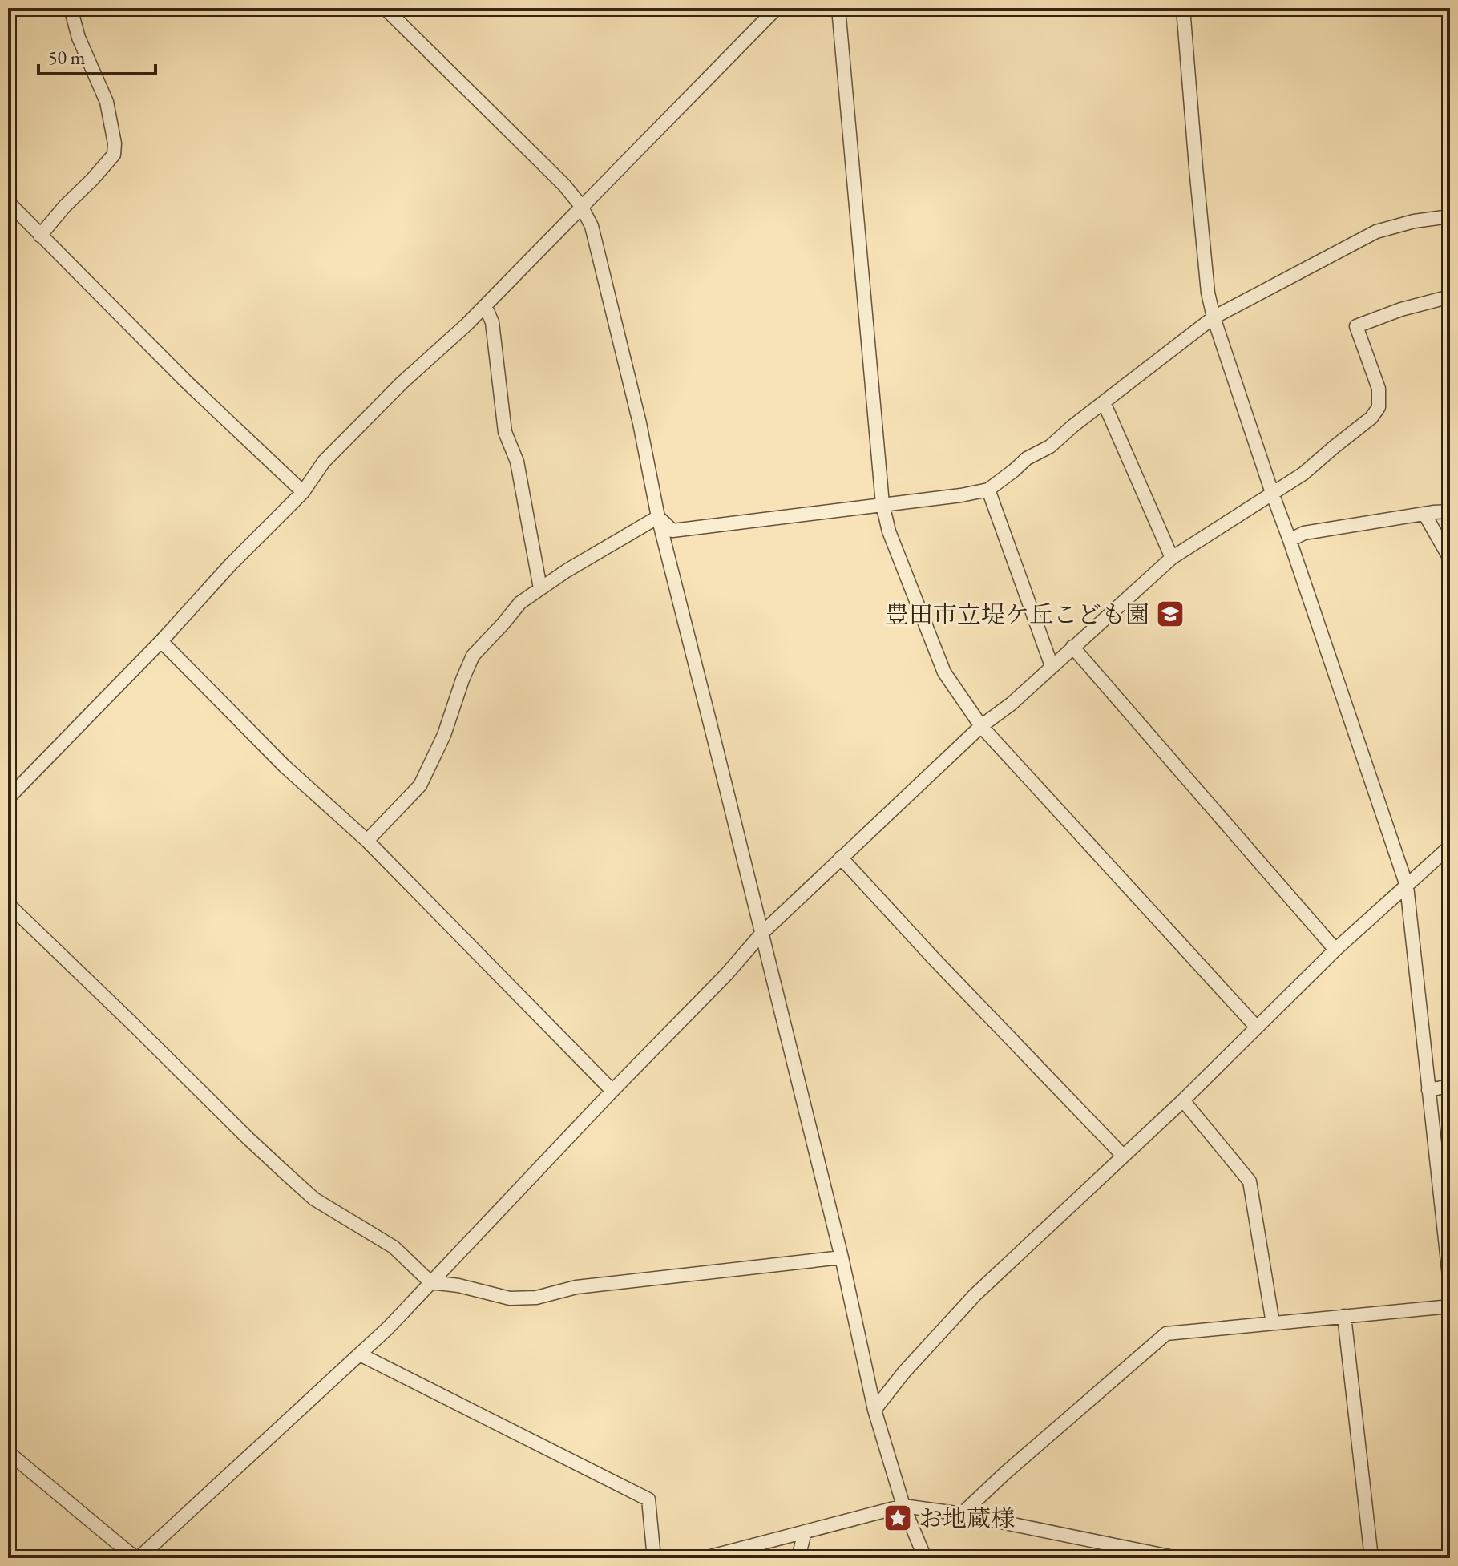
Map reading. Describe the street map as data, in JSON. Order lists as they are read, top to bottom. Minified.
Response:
{"places":{"school or university":["豊田市立堤ケ丘こども園"],"place":["お地蔵様"]},"scale_bar":"50 m"}
